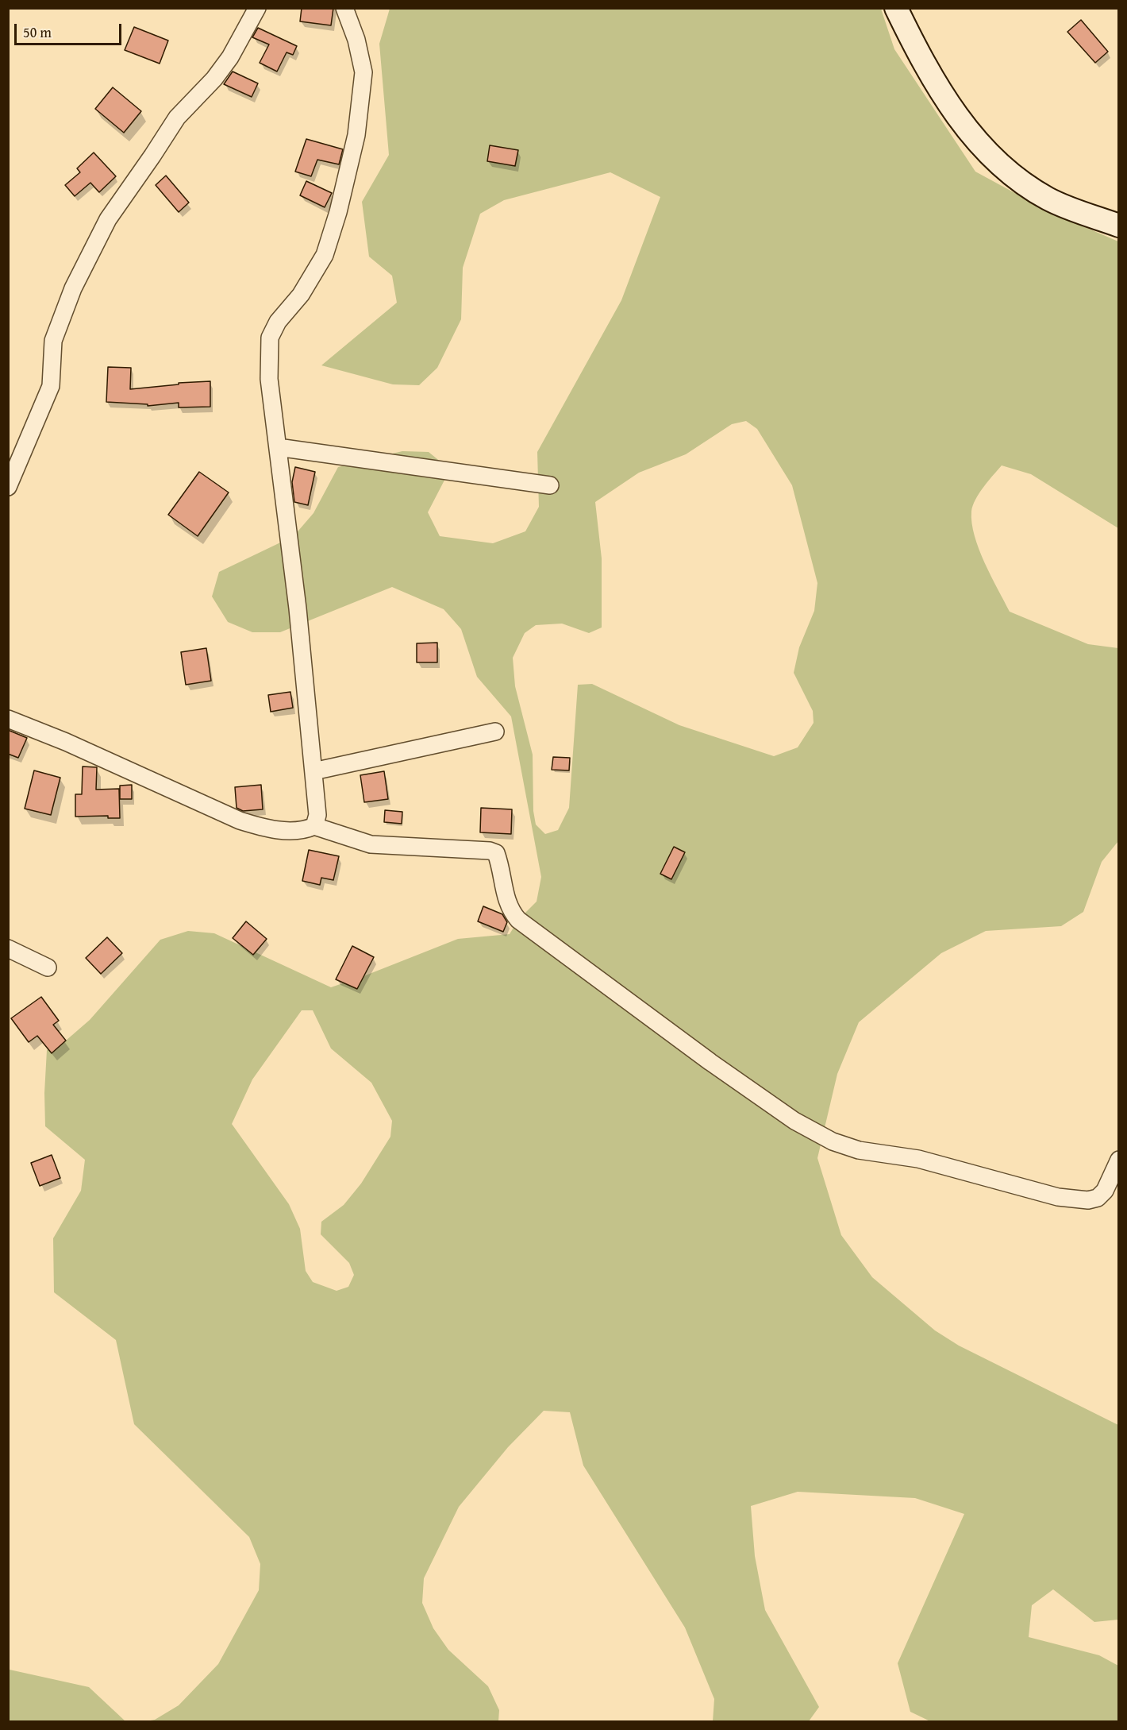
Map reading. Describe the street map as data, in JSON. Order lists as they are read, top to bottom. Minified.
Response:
{"scale_bar":"50 m"}
